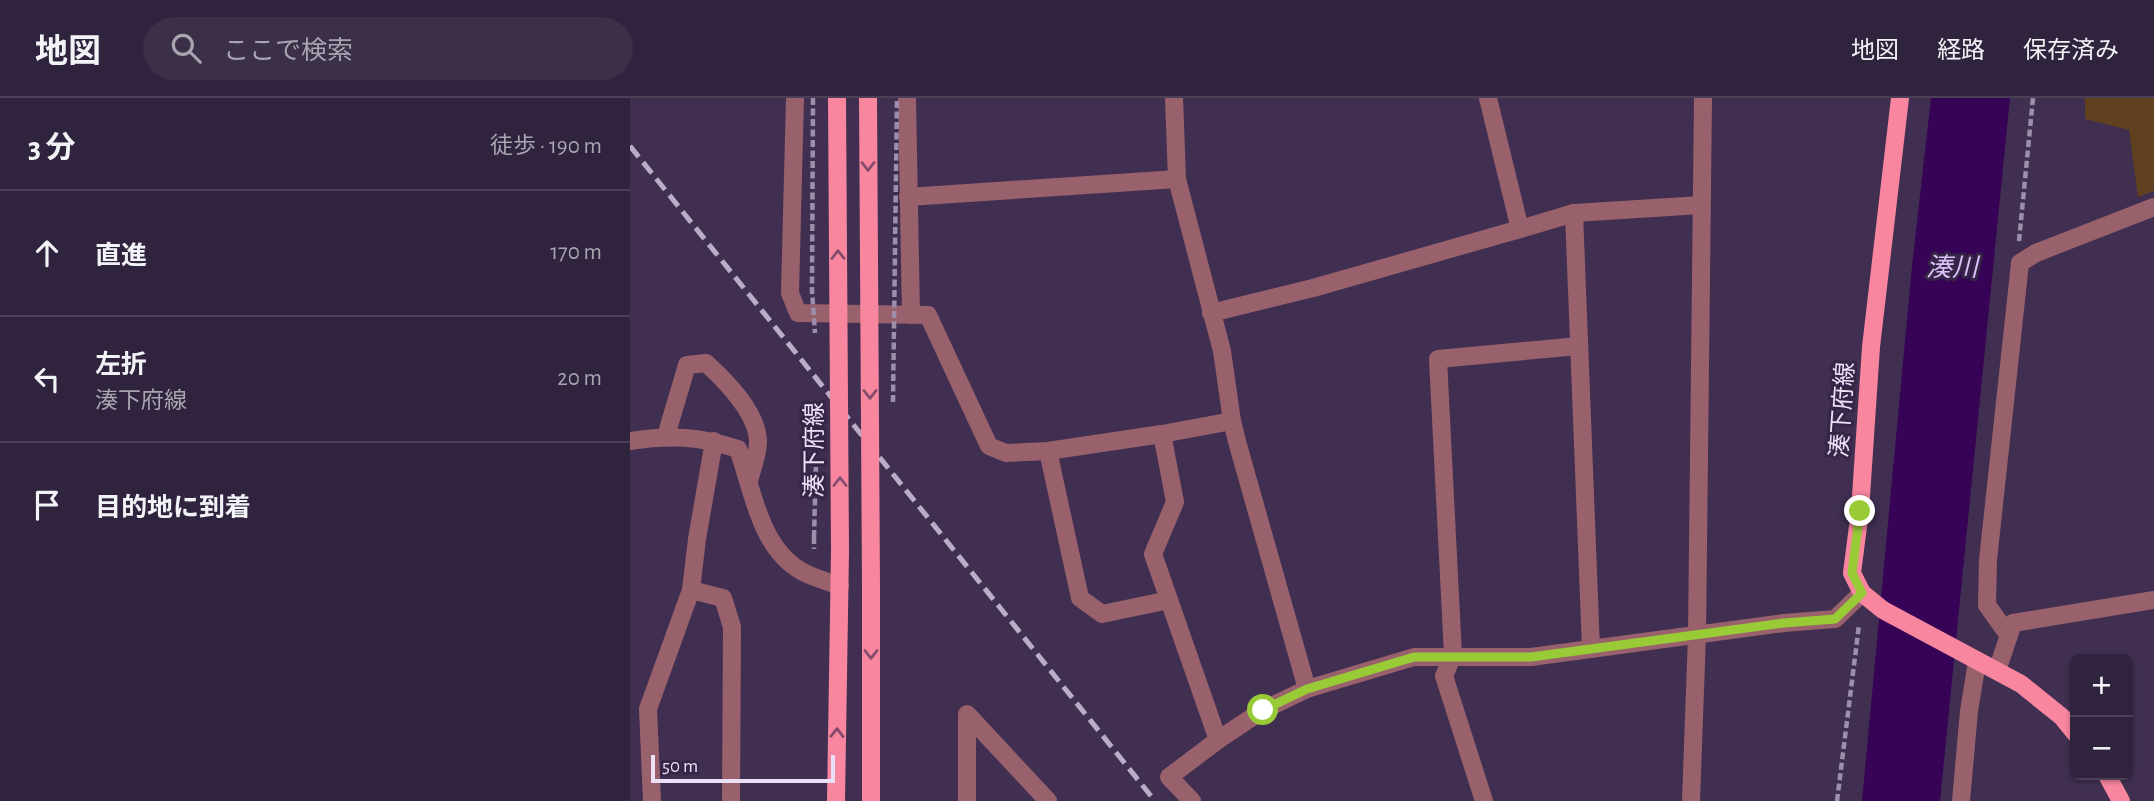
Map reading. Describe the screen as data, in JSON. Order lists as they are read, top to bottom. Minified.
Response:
{"streets":{"main road":["湊下府線"]},"water":["湊川"],"scale_bar":"50 m","page":{"header":"地図","search":"ここで検索","nav":["地図","経路","保存済み"],"heading":["3 分","徒歩 · 190 m"],"list":[["直進","170 m"],["左折","湊下府線","20 m"],"目的地に到着"],"map_buttons":["+","−"],"scale":"50 m"}}
